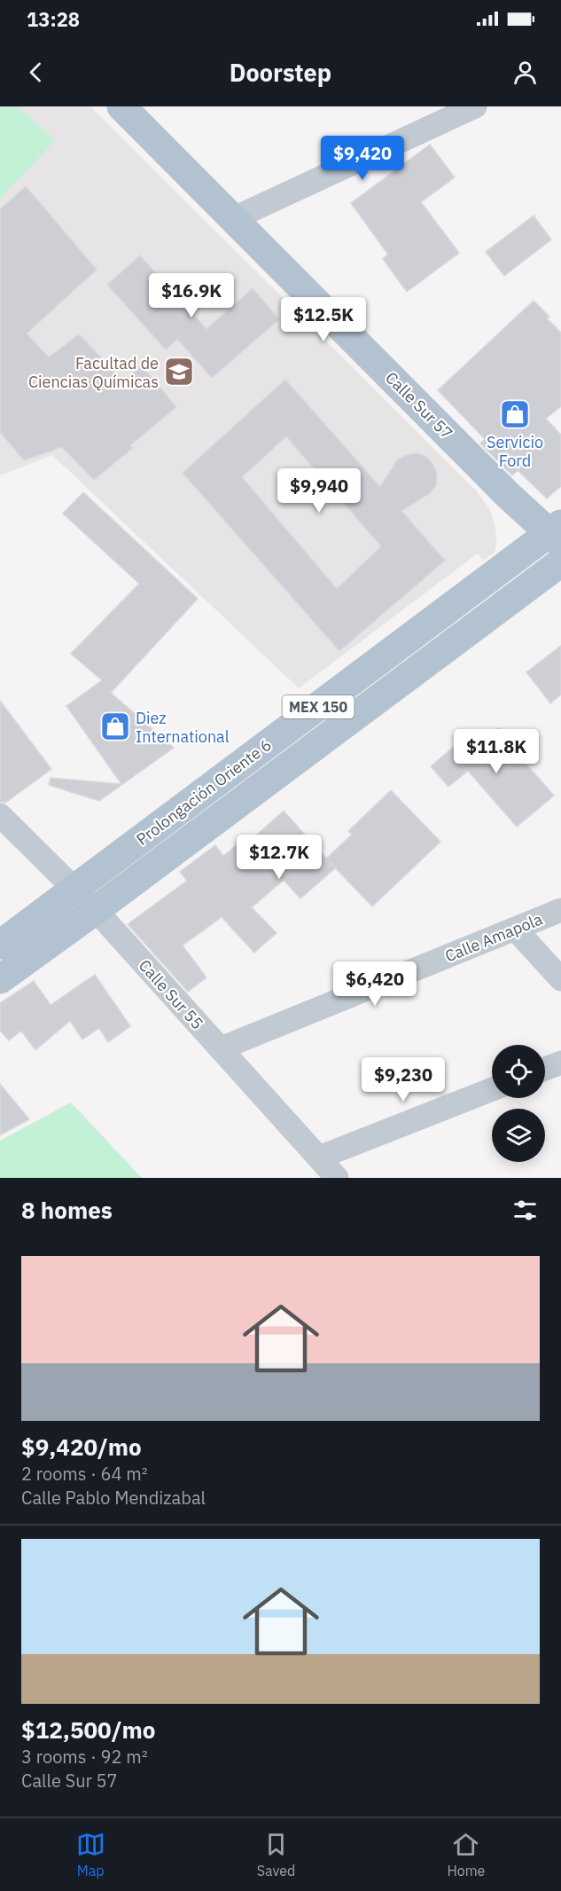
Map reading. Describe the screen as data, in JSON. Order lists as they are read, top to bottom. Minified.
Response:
{"streets":{"main road":["Calle Sur 57","MEX 150","Prolongación Oriente 6"],"street":["Calle Amapola","Calle Sur 55"]},"crossings":[["Calle Sur 57","Prolongación Oriente 6"],["Prolongación Oriente 6","Calle Sur 55"],["Calle Amapola","Calle Sur 55"]],"places":{"school or university":["Facultad de Ciencias Químicas"],"shop":["Servicio Ford","Diez International"]},"page":{"status":"13:28","header":"Doorstep","price":["$9,420","$16.9K","$12.5K","$9,940","$11.8K","$12.7K","$6,420","$9,230"],"heading":"8 homes","list":[{"name":"$9,420/mo","note":"2 rooms · 64 m² · Calle Pablo Mendizabal"},{"name":"$12,500/mo","note":"3 rooms · 92 m² · Calle Sur 57"}],"tabs":["Map","Saved","Home"]}}
